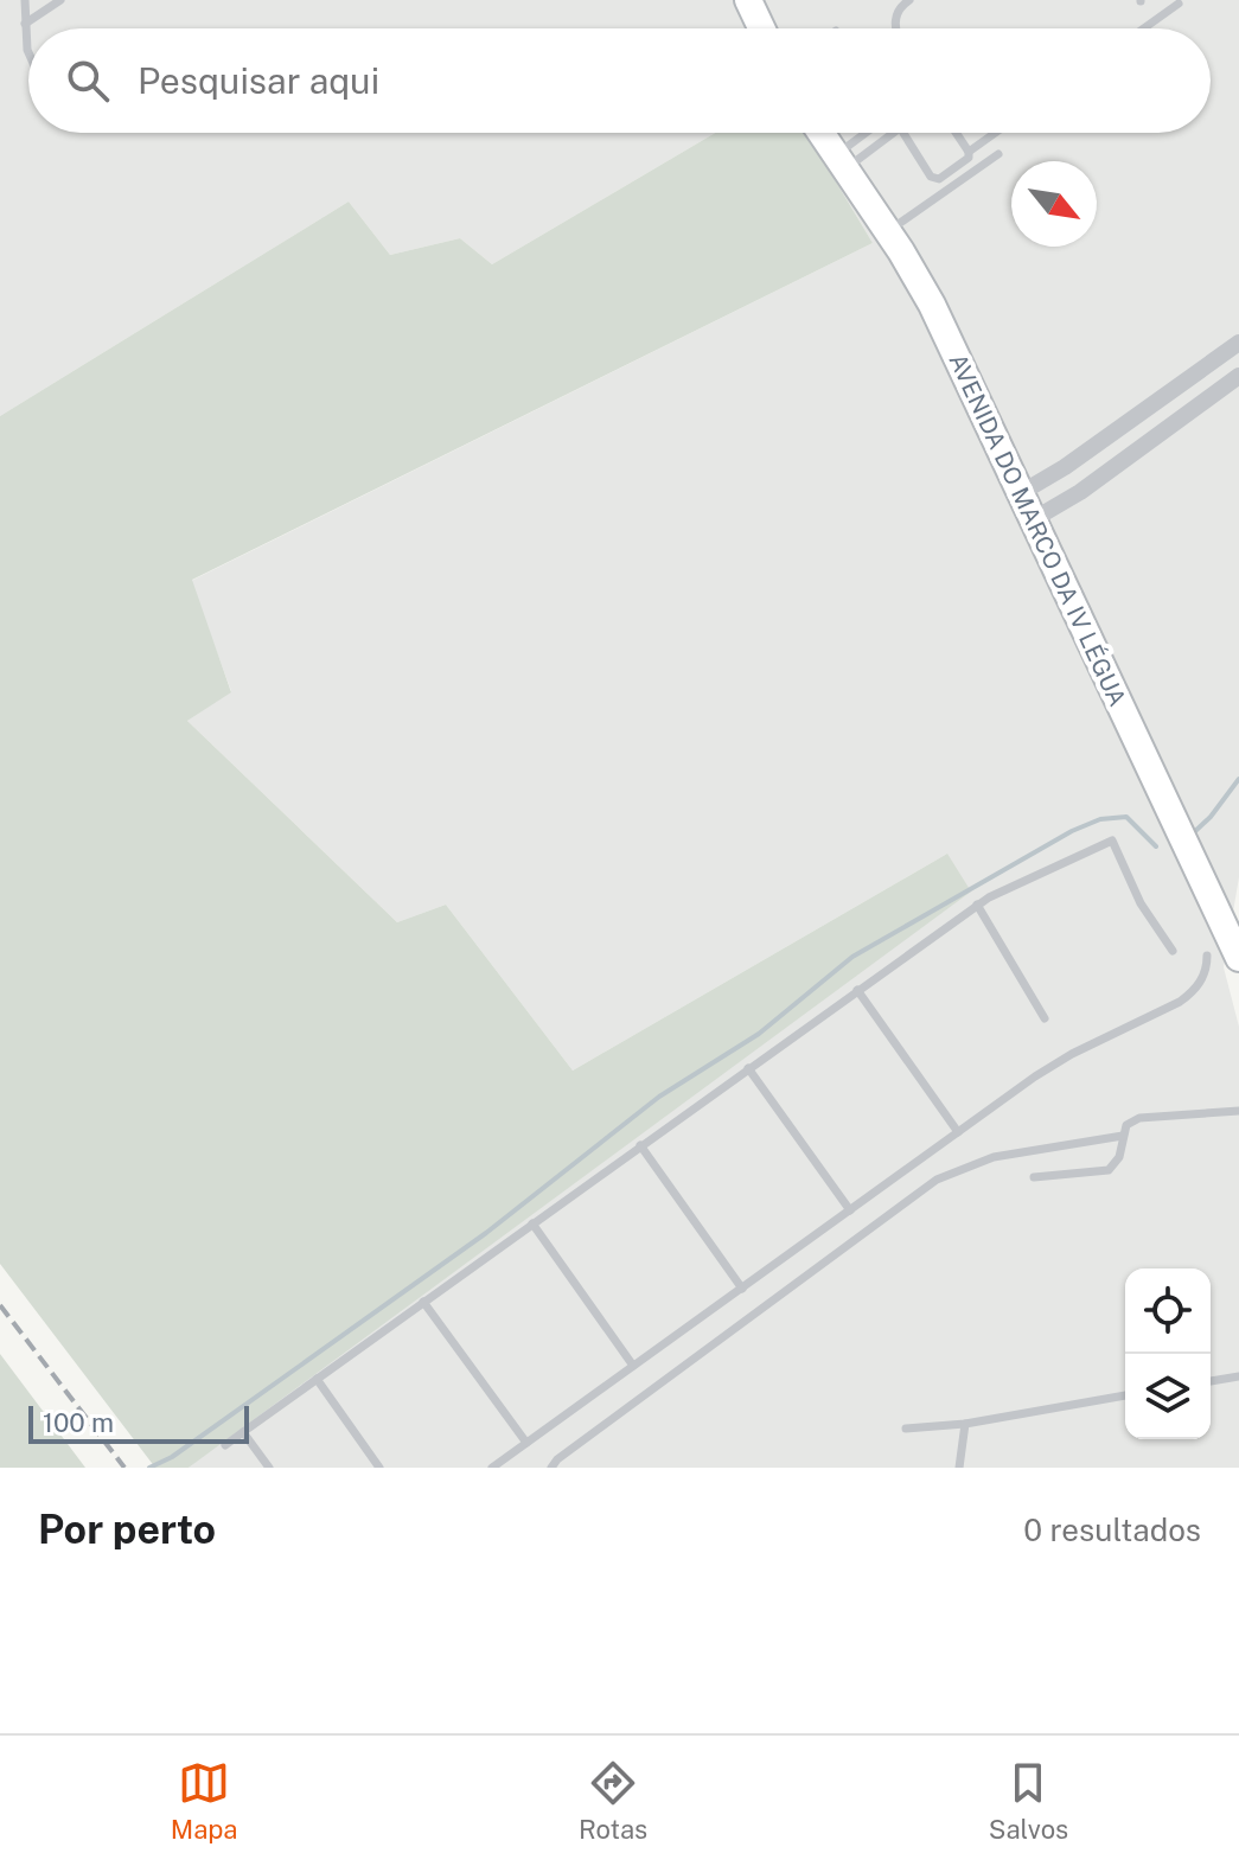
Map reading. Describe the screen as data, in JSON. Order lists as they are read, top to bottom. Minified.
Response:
{"streets":{"main road":["AVENIDA DO MARCO DA IV LÉGUA"]},"scale_bar":"100 m","north":"bottom right","page":{"search":"Pesquisar aqui","scale":"100 m","heading":["Por perto","0 resultados"],"nav":["Mapa","Rotas","Salvos"]}}
